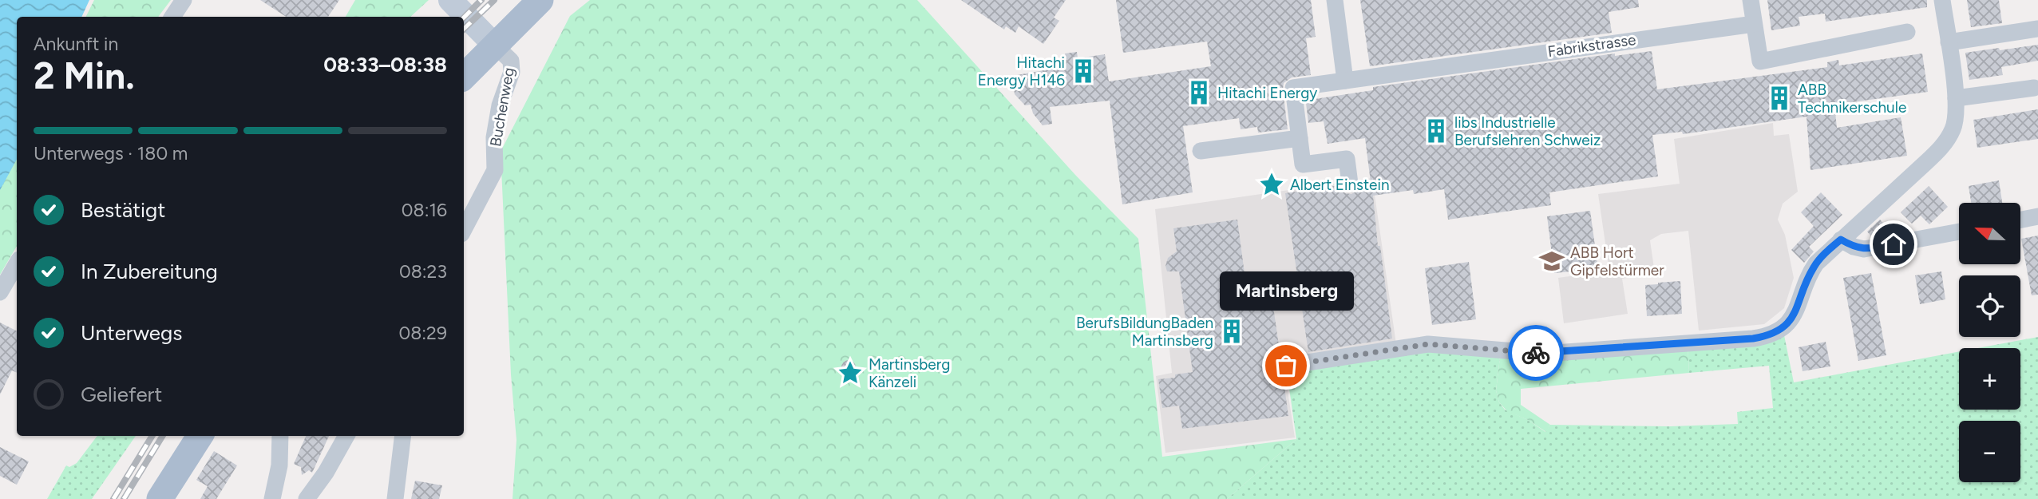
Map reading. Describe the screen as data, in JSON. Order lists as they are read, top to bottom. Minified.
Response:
{"streets":{"street":["Fabrikstrasse","Buchenweg"]},"places":{"building":["Hitachi Energy H146","Hitachi Energy","ABB Technikerschule","libs Industrielle Berufslehren Schweiz","BerufsBildungBaden Martinsberg"],"place":["Albert Einstein","Martinsberg Känzeli"],"school or university":["ABB Hort Gipfelstürmer"],"other":["Martinsberg"]},"north":"left","page":{"heading":["2 Min.","Ankunft in","08:33–08:38"],"bar":"Unterwegs · 180 m","list":[["Bestätigt","08:16"],["In Zubereitung","08:23"],["Unterwegs","08:29"],"Geliefert"],"map_buttons":["+","−"],"bubble":"Martinsberg"}}
